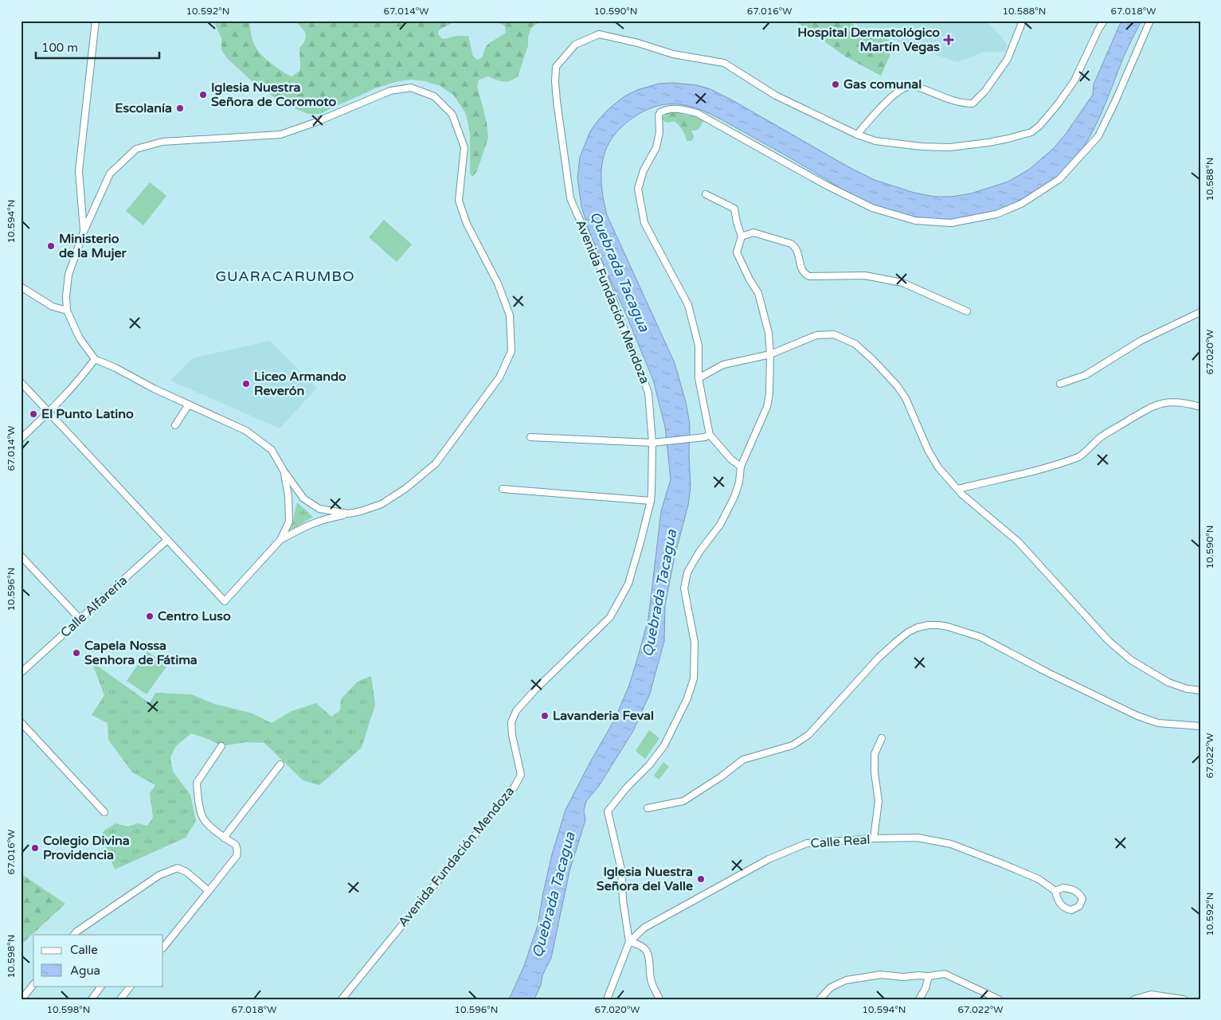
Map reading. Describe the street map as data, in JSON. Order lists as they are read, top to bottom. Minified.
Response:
{"streets":{"street":["Avenida Fundación Mendoza","Calle Alfareria","Calle Real"]},"districts":["GUARACARUMBO"],"water":["Quebrada Tacagua"],"places":{"health":["Hospital Dermatológico Martín Vegas"],"other":["Gas comunal","Iglesia Nuestra Señora de Coromoto","Escolanía","Ministerio de la Mujer","Liceo Armando Reverón","El Punto Latino","Centro Luso","Capela Nossa Senhora de Fátima","Lavanderia Feval","Colegio Divina Providencia","Iglesia Nuestra Señora del Valle"]},"legend":["Calle","Agua"],"scale_bar":"100 m","coordinates":["10.592°N","67.014°W","10.590°N","67.016°W","10.588°N","67.018°W","10.594°N","67.020°W","10.596°N","67.022°W","10.598°N"]}
